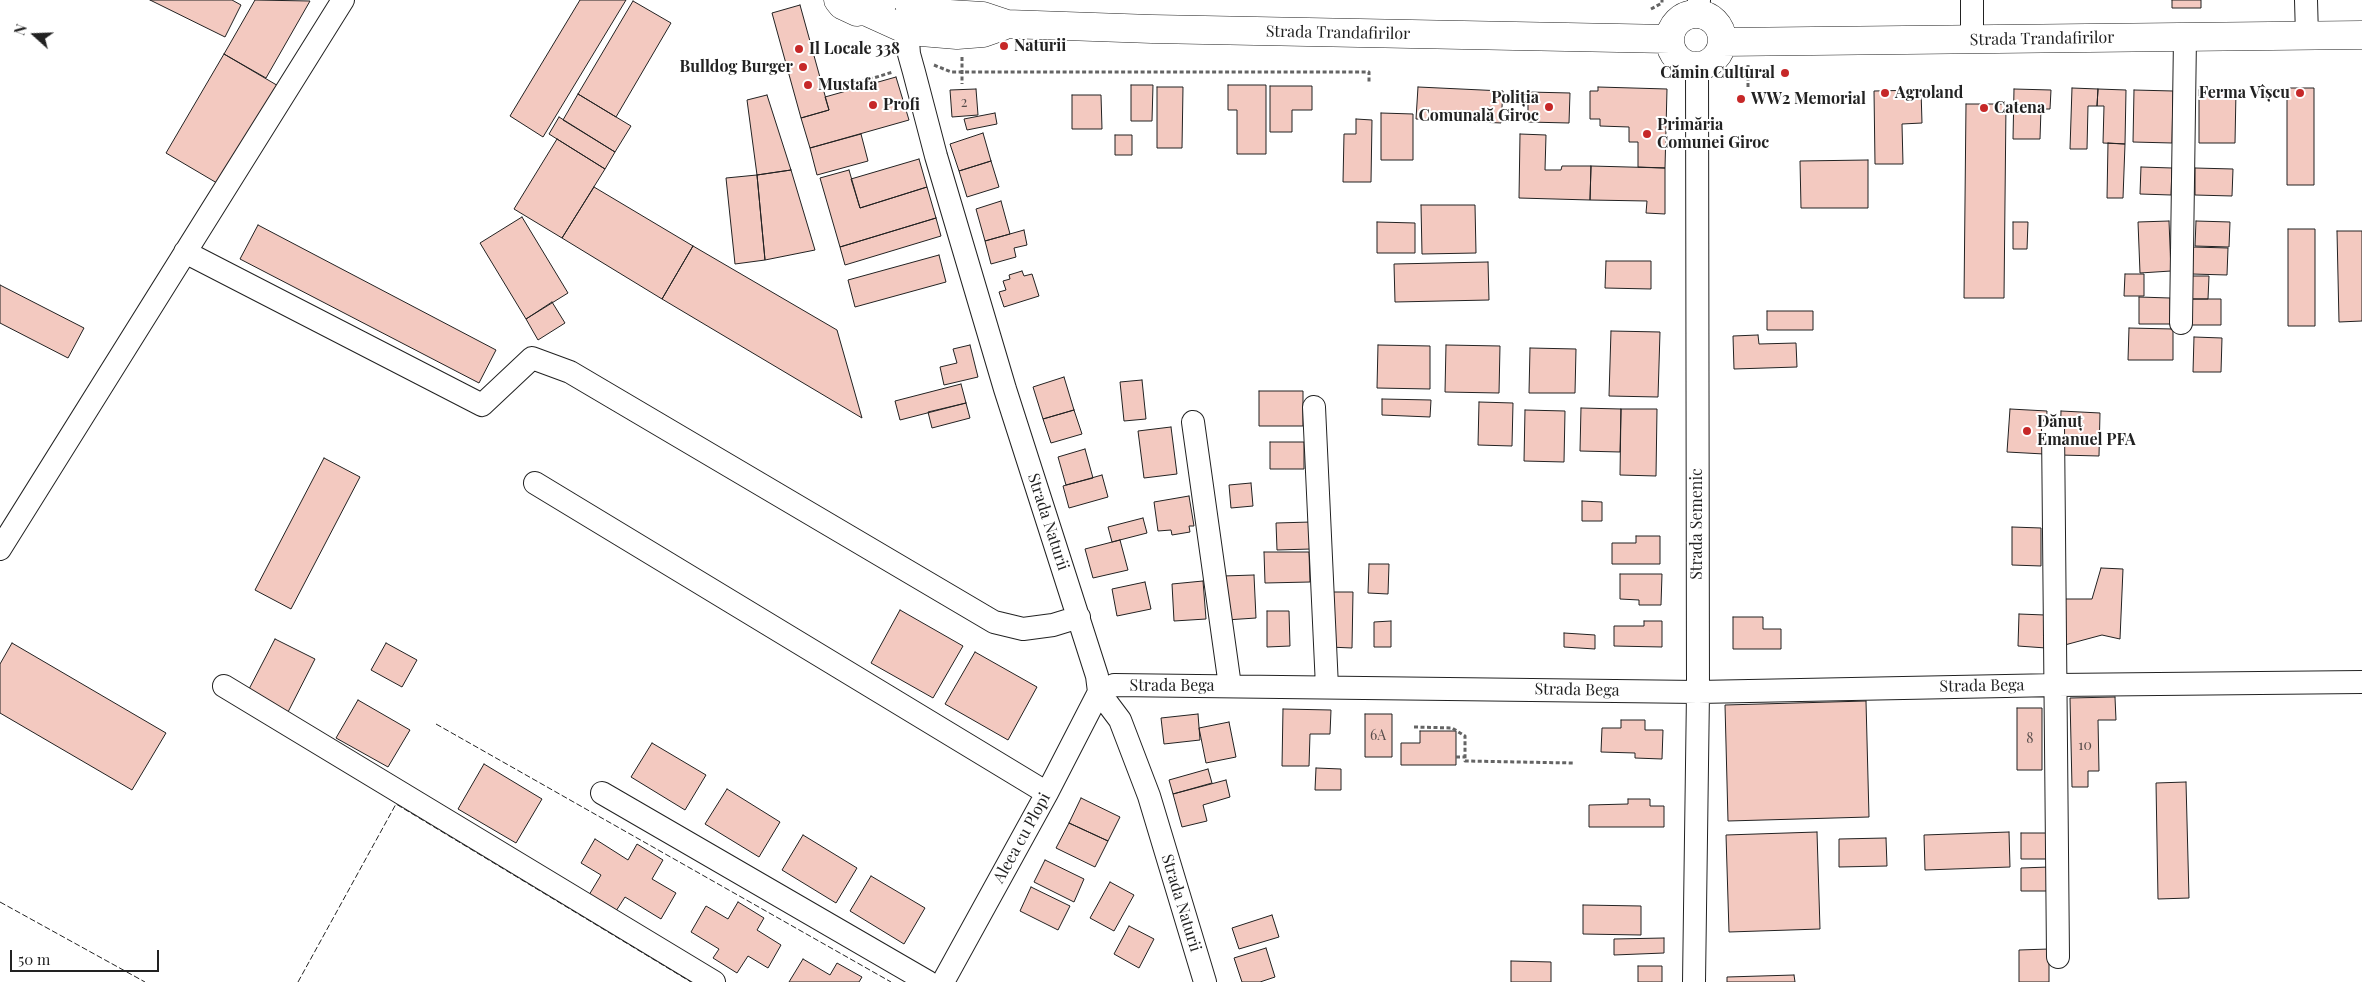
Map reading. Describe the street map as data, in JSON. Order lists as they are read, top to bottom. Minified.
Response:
{"streets":{"main road":["Strada Trandafirilor"],"street":["Strada Naturii","Strada Semenic","Strada Bega","Aleea cu Plopi"]},"crossings":[["Strada Trandafirilor","Strada Naturii"],["Strada Trandafirilor","Strada Semenic"],["Strada Naturii","Strada Bega"],["Strada Naturii","Aleea cu Plopi"],["Strada Semenic","Strada Bega"],["Strada Bega","Aleea cu Plopi"]],"places":["Naturii","Il Locale 338","Bulldog Burger","Cămin Cultural","Mustafa","Agroland","Ferma Vîșcu","WW2 Memorial","Profi","Poliția Comunală Giroc","Catena","Primăria Comunei Giroc","Dănuț Emanuel PFA"],"house_numbers":["2","6A","8","10"],"scale_bar":"50 m","north":"left"}
